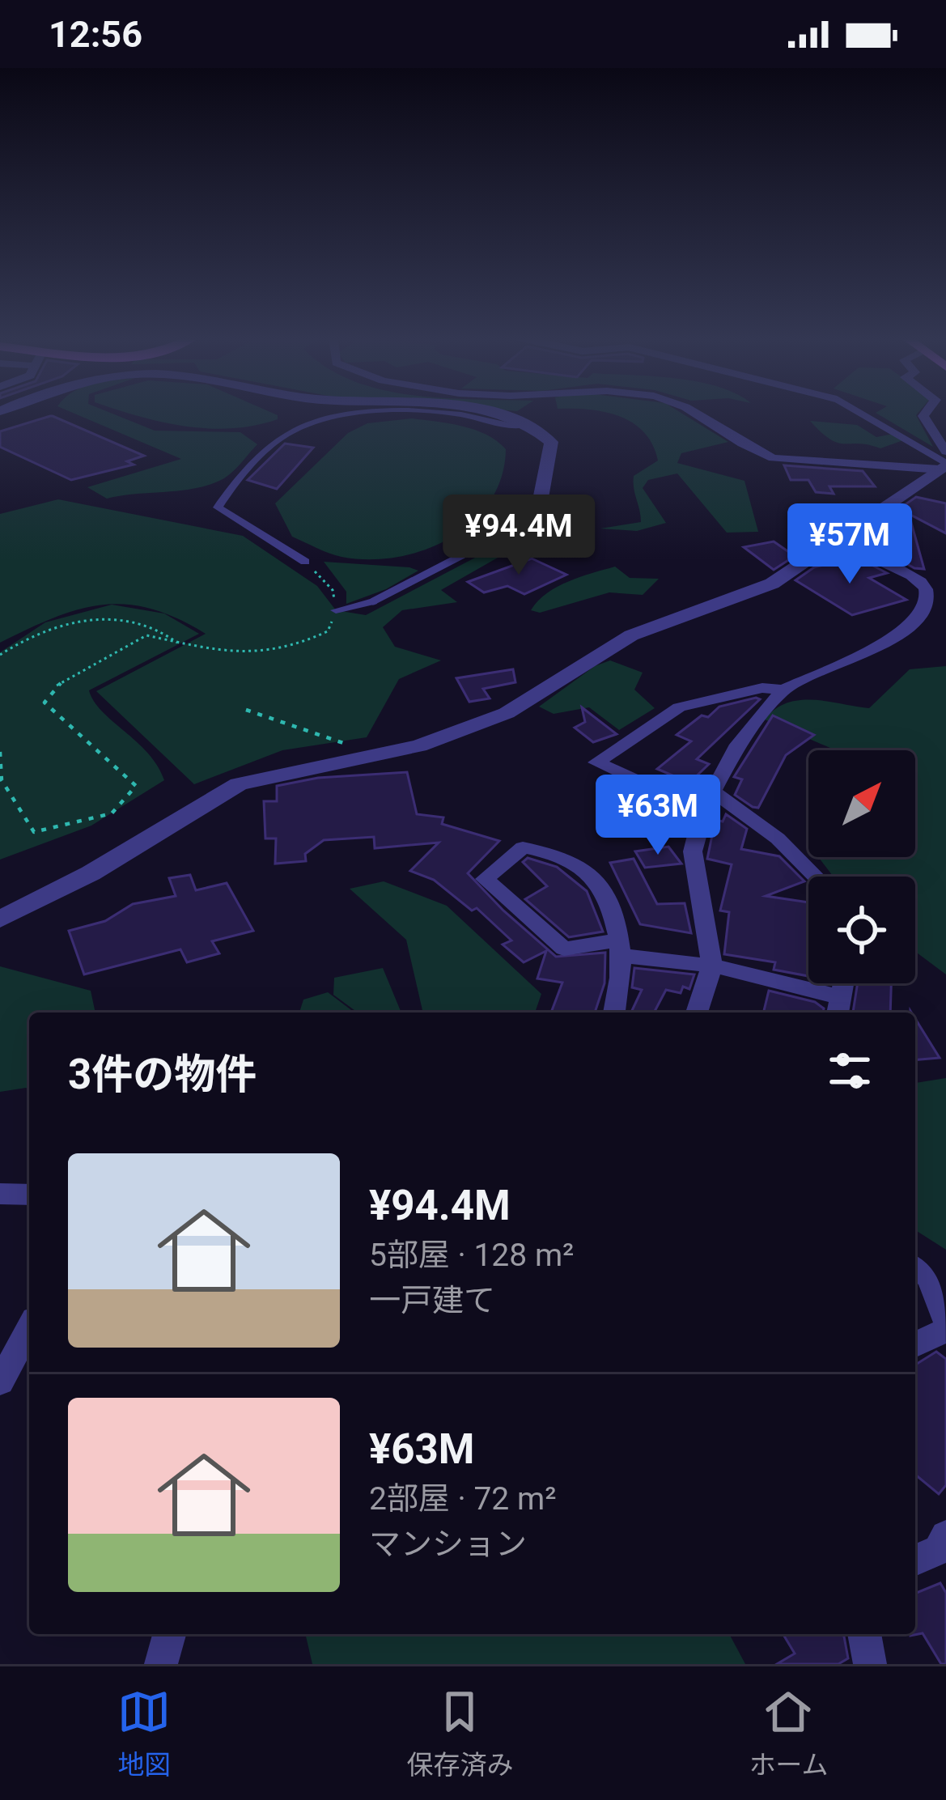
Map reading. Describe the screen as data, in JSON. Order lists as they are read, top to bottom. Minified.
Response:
{"north":"top right","page":{"status":"12:56","price":["¥94.4M","¥57M","¥63M"],"heading":"3件の物件","list":[{"name":"¥94.4M","note":"5部屋 · 128 m² · 一戸建て"},{"name":"¥63M","note":"2部屋 · 72 m² · マンション"}],"tabs":["地図","保存済み","ホーム"]}}
